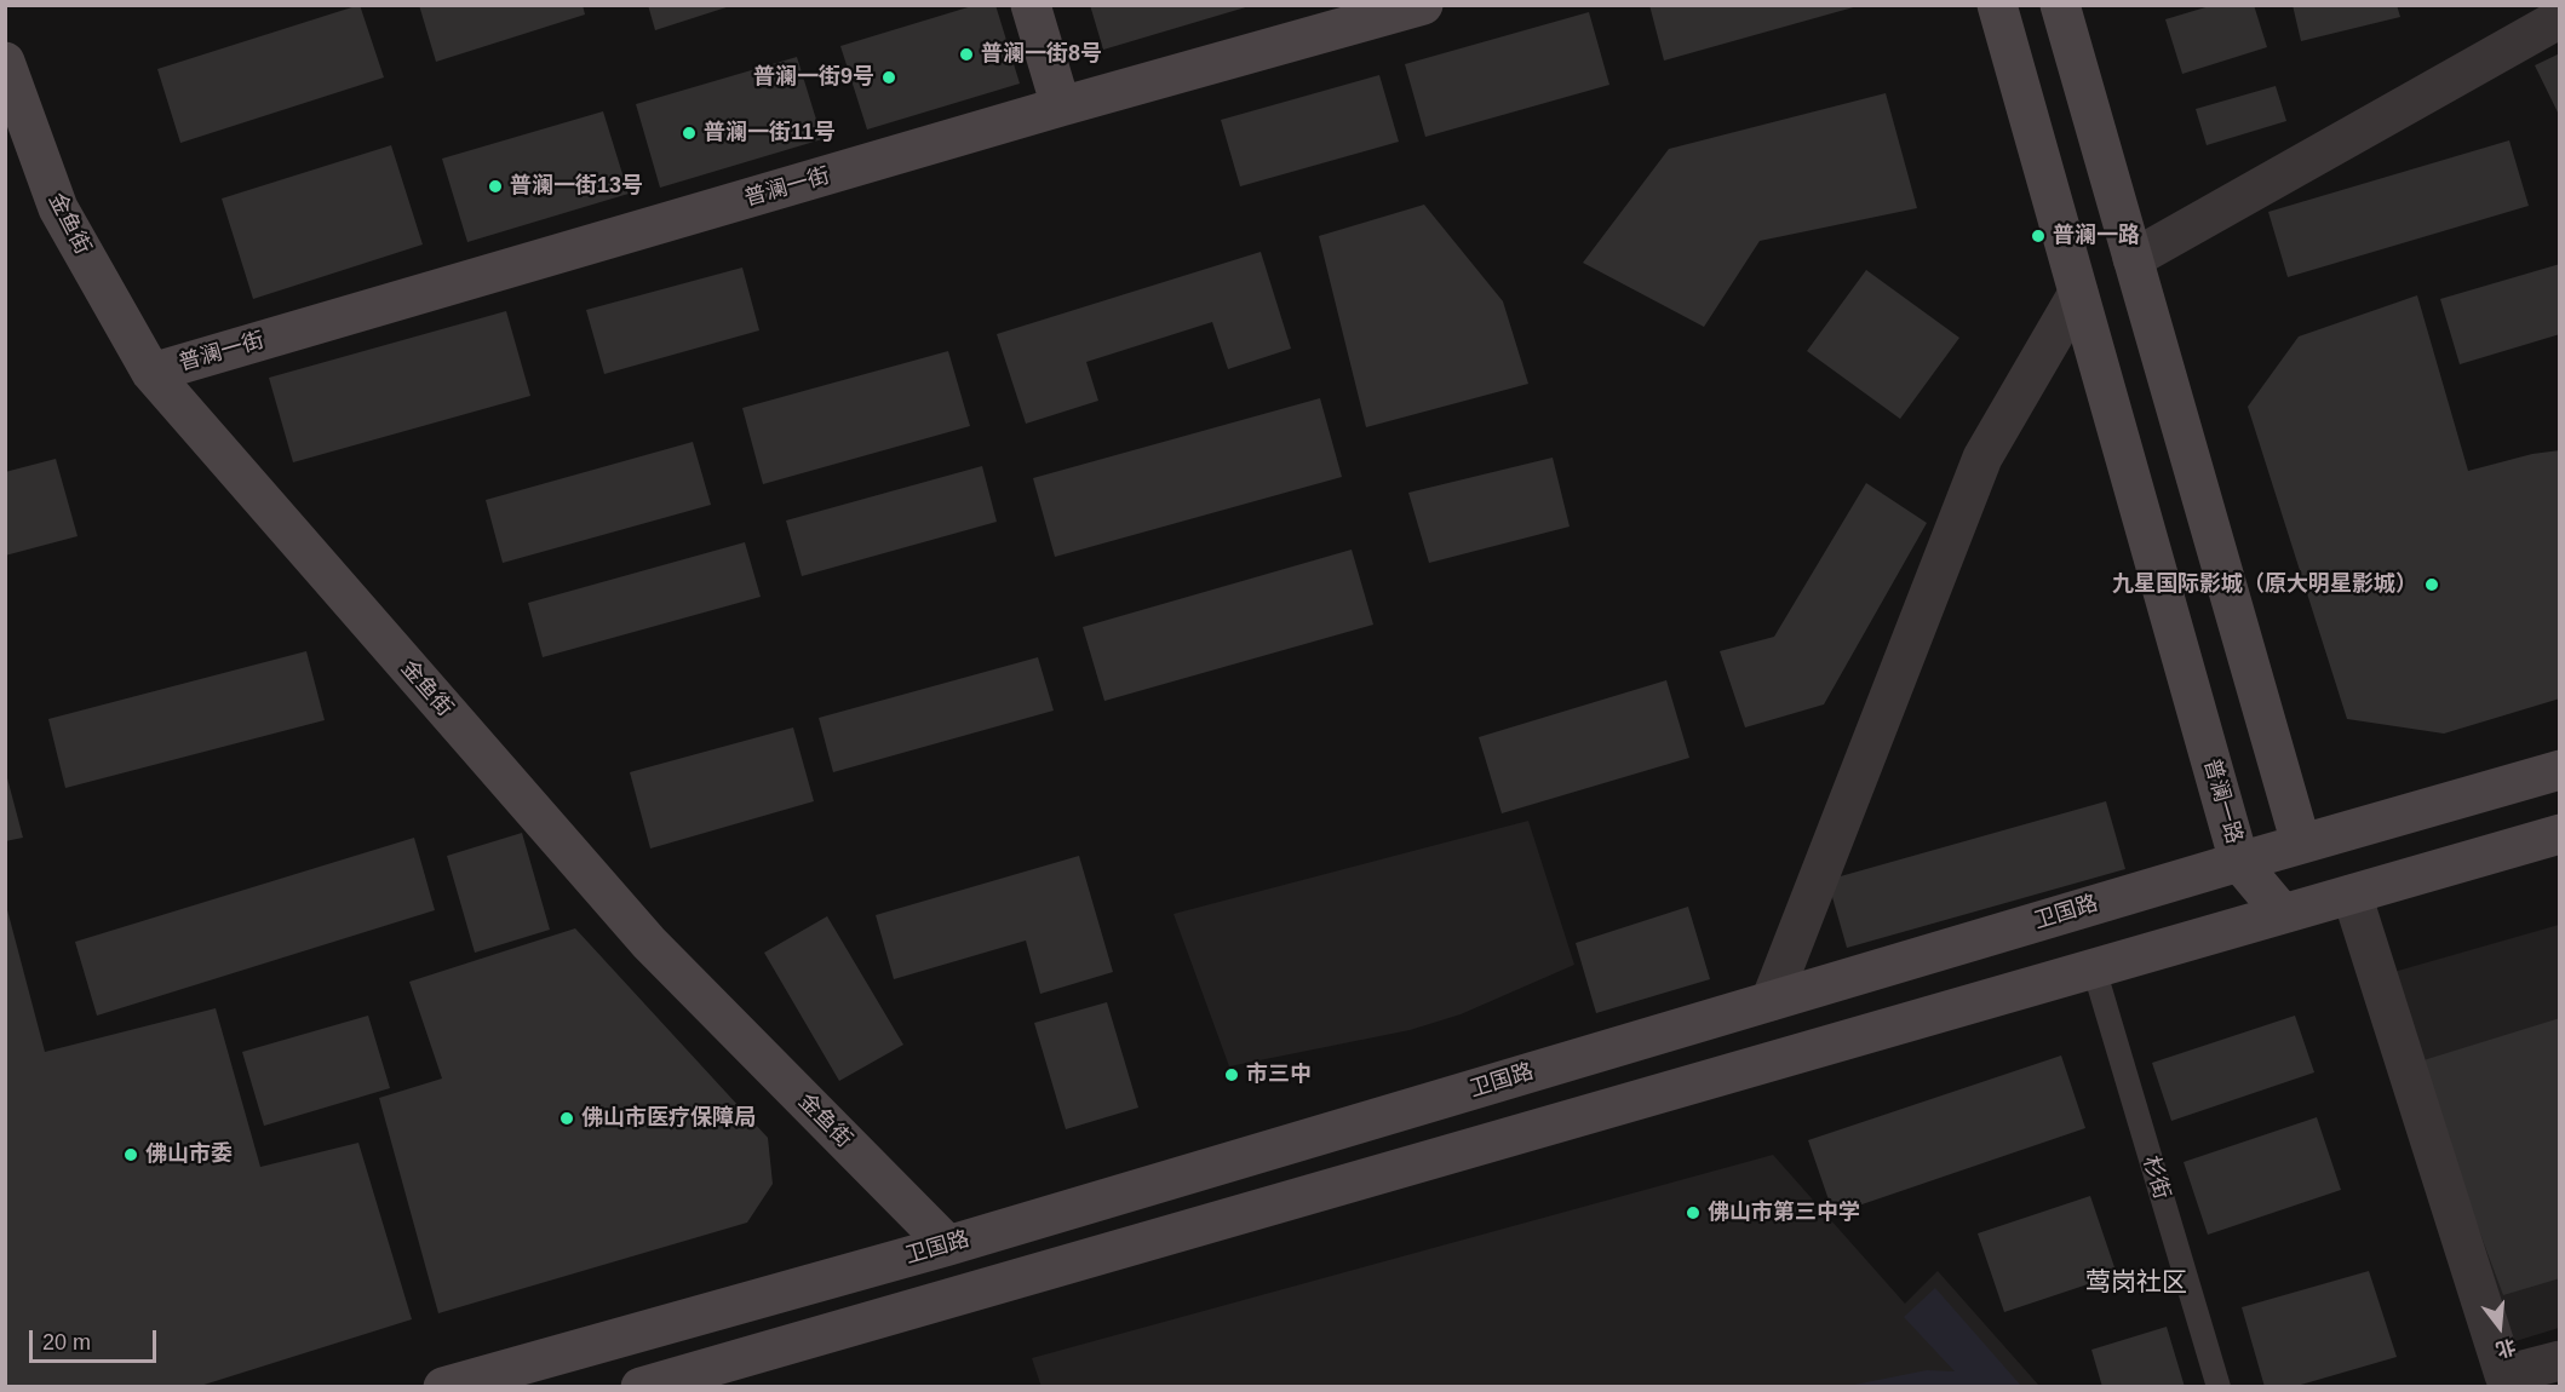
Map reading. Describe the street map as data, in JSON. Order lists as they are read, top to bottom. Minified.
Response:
{"streets":{"main road":["普澜一街","金鱼街","普澜一路","卫国路"],"lane":["杉街"]},"crossings":[["普澜一街","金鱼街"],["金鱼街","卫国路"],["普澜一路","卫国路"]],"districts":["莺岗社区"],"places":["普澜一街8号","普澜一街9号","普澜一街11号","普澜一街13号","普澜一路","九星国际影城（原大明星影城）","市三中","佛山市医疗保障局","佛山市委","佛山市第三中学"],"scale_bar":"20 m","north":"bottom"}
